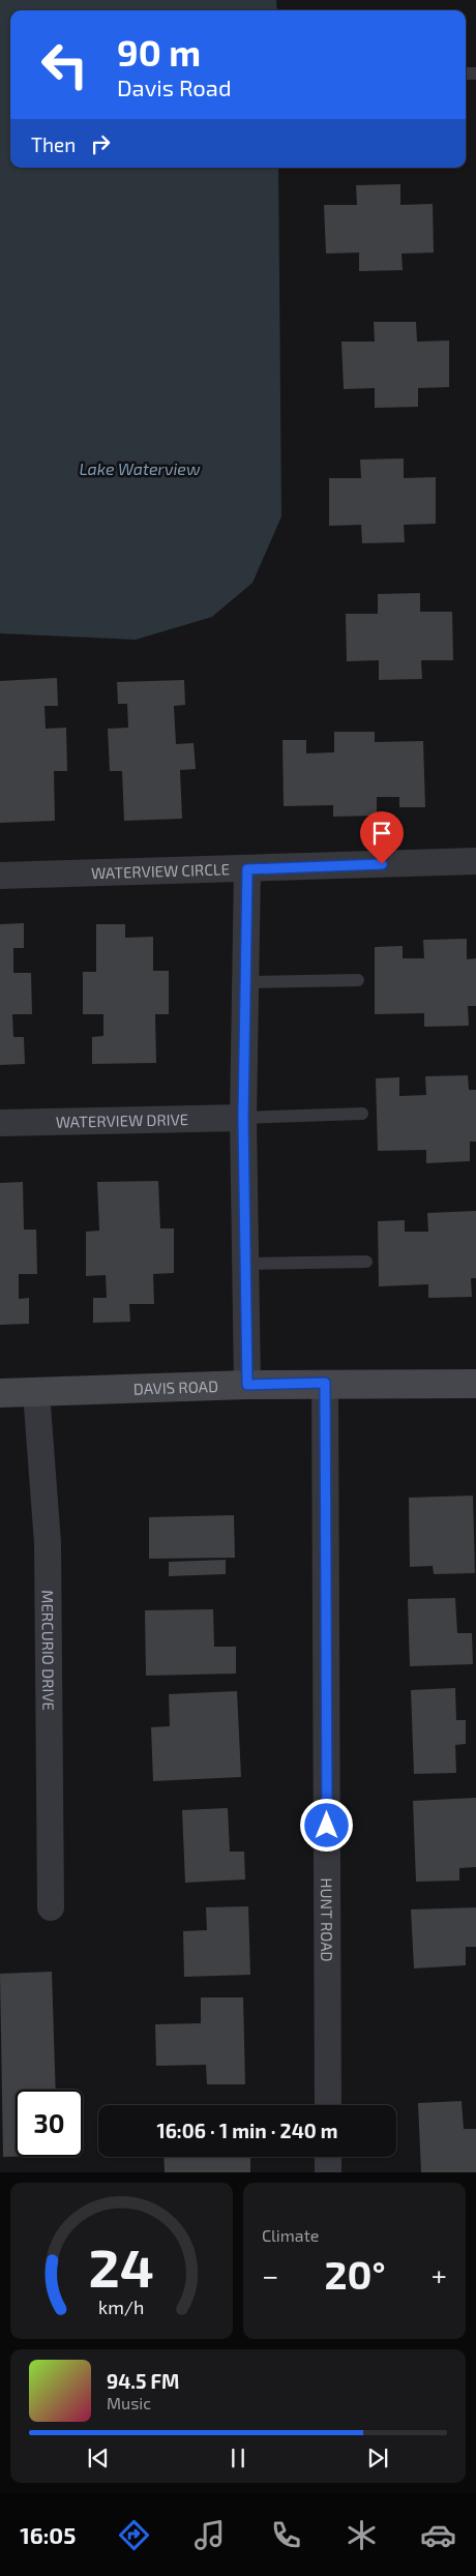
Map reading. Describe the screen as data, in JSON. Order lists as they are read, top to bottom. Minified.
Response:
{"streets":{"street":["WATERVIEW CIRCLE","WATERVIEW DRIVE","DAVIS ROAD","MERCURIO DRIVE","HUNT ROAD"]},"crossings":[["DAVIS ROAD","MERCURIO DRIVE"],["DAVIS ROAD","HUNT ROAD"]],"water":["Lake Waterview"],"page":{"turn":["90 m","Davis Road"],"then":"Then","limit":"30","trip":"16:06 · 1 min · 240 m","tile":"Climate","heat":["−","20°","+"],"song":["94.5 FM","Music"],"tabs":"16:05","gauge":["24","km/h"]}}
